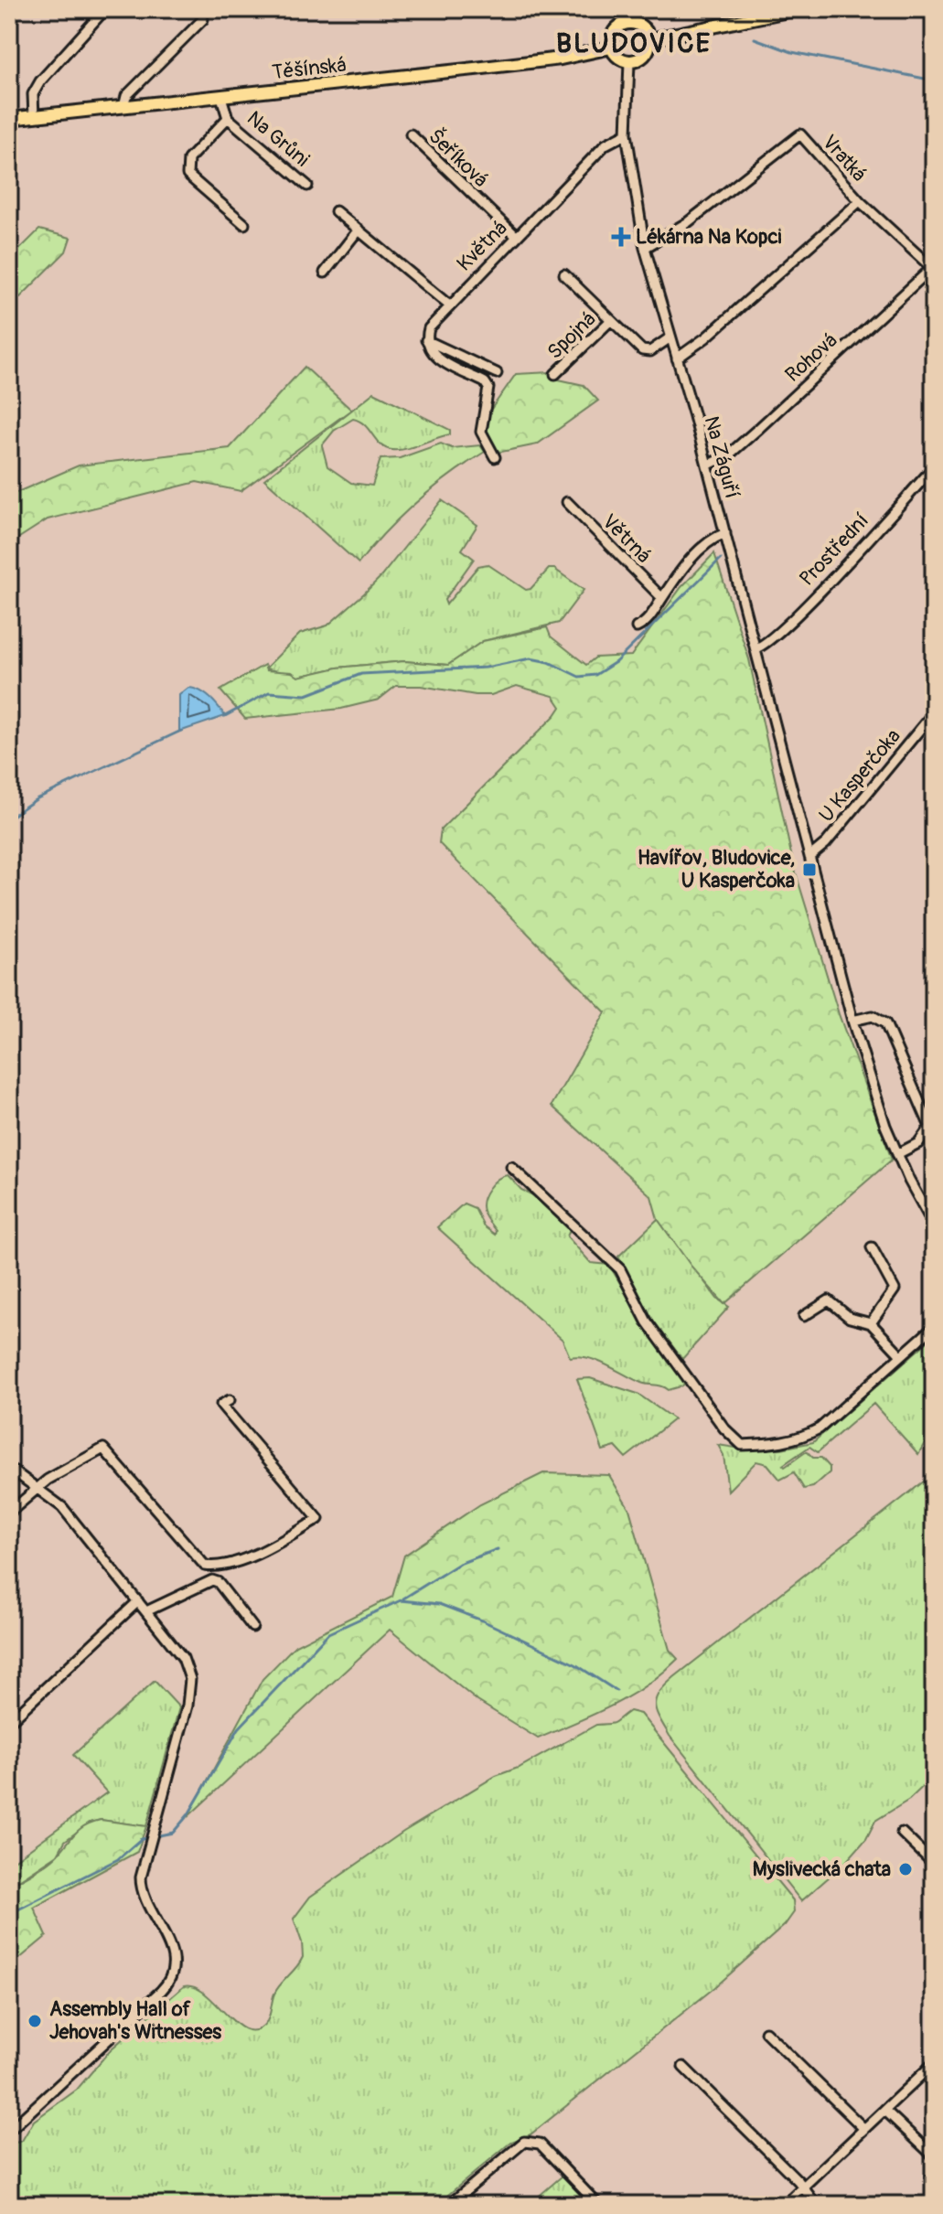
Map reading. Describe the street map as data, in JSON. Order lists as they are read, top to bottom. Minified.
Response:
{"streets":{"main road":["Těšínská"],"street":["Na Grůni","Šeříková","Vratká","Květná","Spojná","Rohová","Na Záguří","Větrná","Prostřední","U Kasperčoka"]},"crossings":[["Těšínská","Na Grůni"],["Těšínská","Na Záguří"],["Šeříková","Květná"],["Vratká","Rohová"],["Vratká","Na Záguří"],["Květná","Na Záguří"],["Spojná","Na Záguří"],["Rohová","Na Záguří"],["Na Záguří","Prostřední"],["Na Záguří","U Kasperčoka"]],"districts":["BLUDOVICE"],"places":{"health":["Lékárna Na Kopci"],"transit":["Havířov, Bludovice, U Kasperčoka"],"other":["Myslivecká chata","Assembly Hall of Jehovah's Witnesses"]}}
